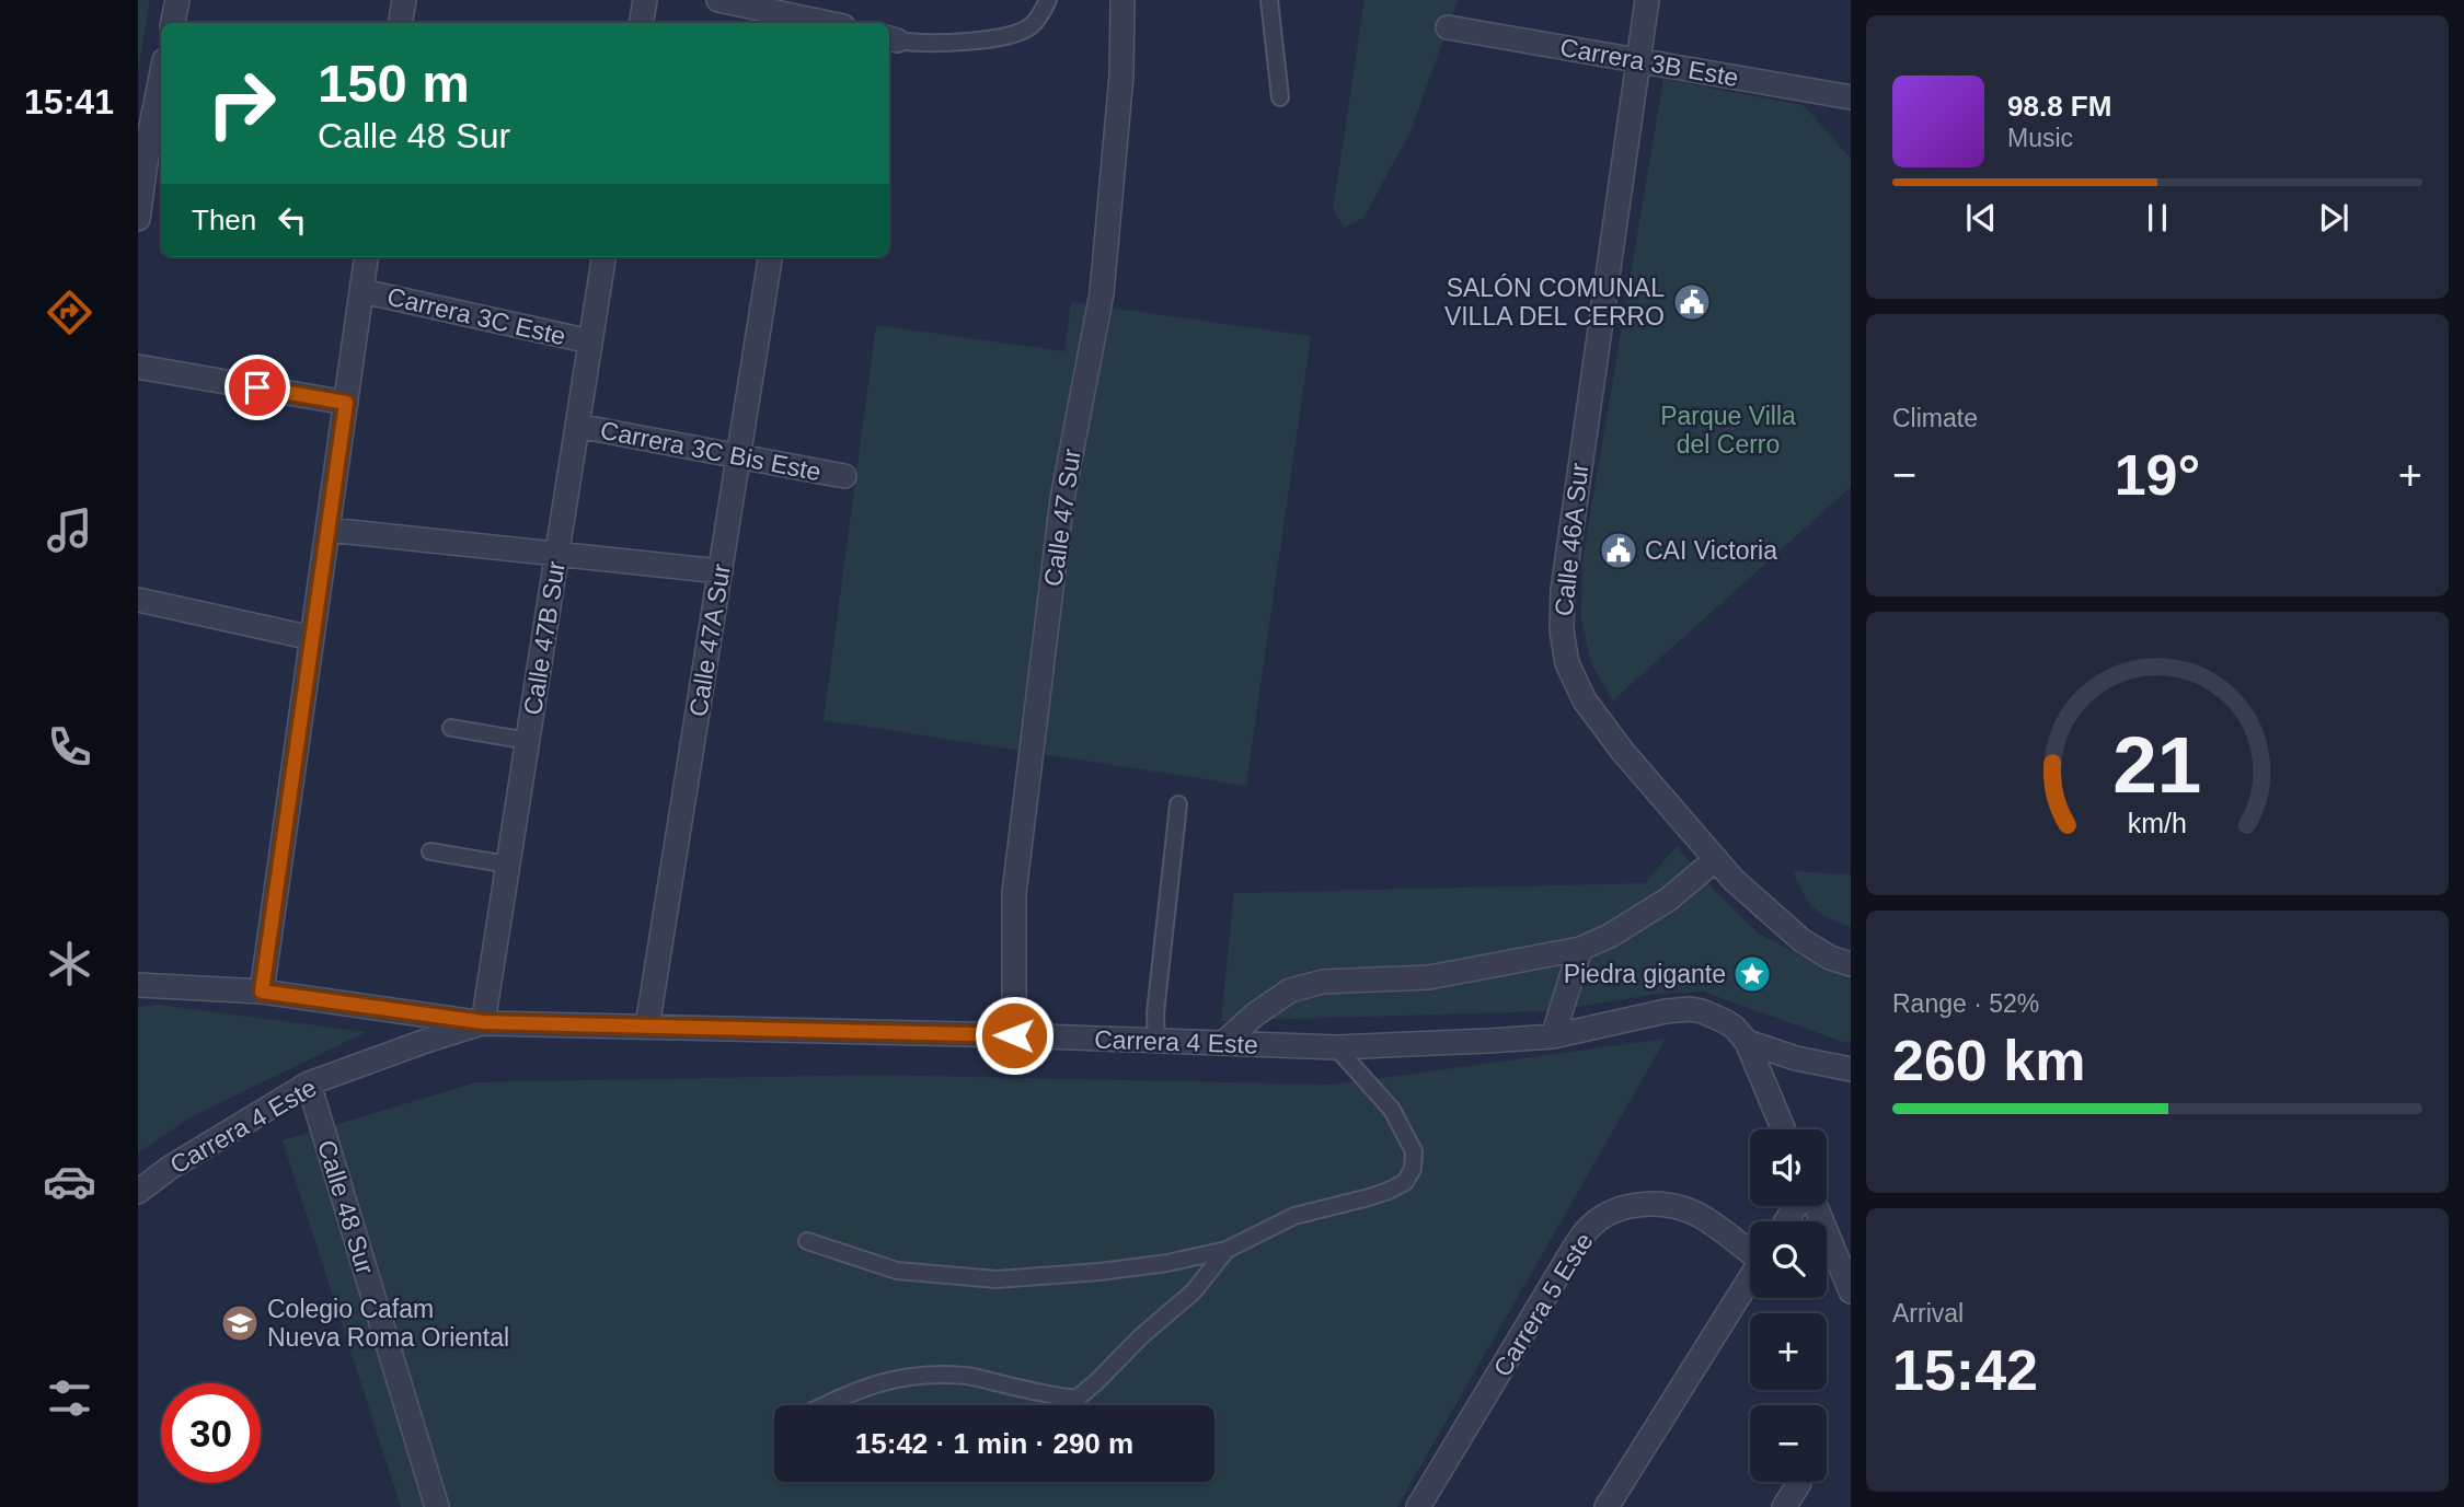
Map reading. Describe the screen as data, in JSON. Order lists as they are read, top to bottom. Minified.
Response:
{"streets":{"street":["Carrera 3B Este","Carrera 3C Este","Carrera 3C Bis Este","Calle 47 Sur","Calle 46A Sur","Calle 47B Sur","Calle 47A Sur","Carrera 4 Este","Calle 48 Sur","Carrera 5 Este"]},"crossings":[["Carrera 3B Este","Calle 46A Sur"],["Carrera 3C Este","Calle 47B Sur"],["Carrera 3C Bis Este","Calle 47B Sur"],["Carrera 3C Bis Este","Calle 47A Sur"],["Calle 47 Sur","Carrera 4 Este"],["Calle 47B Sur","Carrera 4 Este"],["Calle 47A Sur","Carrera 4 Este"],["Carrera 4 Este","Calle 48 Sur"]],"parks":["Parque Villa del Cerro"],"places":{"public building":["SALÓN COMUNAL VILLA DEL CERRO","CAI Victoria"],"place":["Piedra gigante"],"school or university":["Colegio Cafam Nueva Roma Oriental"]},"page":{"tabs":"15:41","turn":["150 m","Calle 48 Sur"],"song":["98.8 FM","Music"],"then":"Then","tile":["Climate",["Range · 52%","260 km"],["Arrival","15:42"]],"heat":["−","19°","+"],"map_buttons":["+","−"],"limit":"30","trip":"15:42 · 1 min · 290 m","gauge":["21","km/h"]}}
